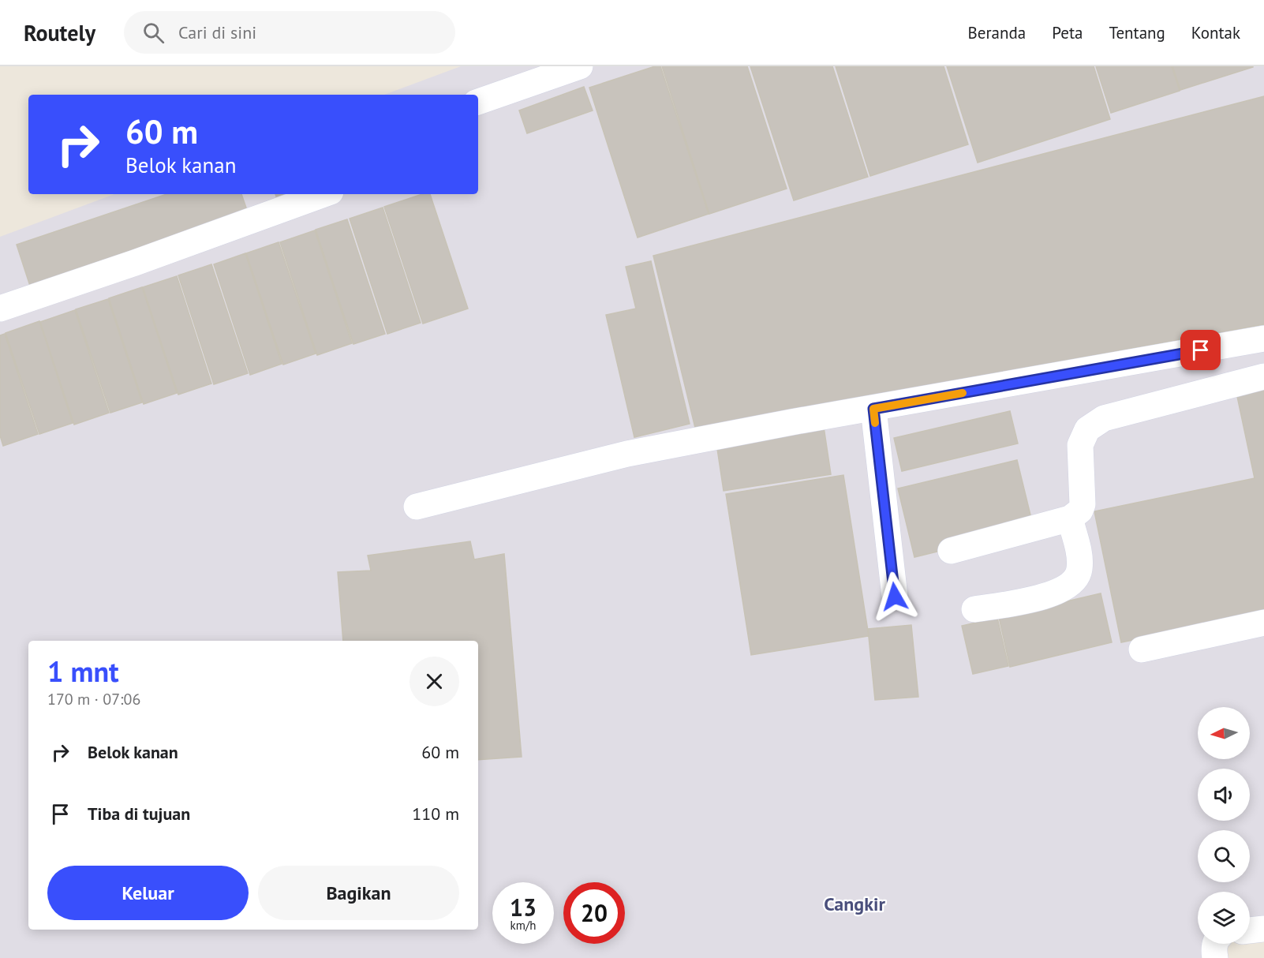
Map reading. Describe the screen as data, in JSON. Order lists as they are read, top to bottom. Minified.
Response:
{"districts":["Cangkir"],"north":"left","page":{"header":"Routely","search":"Cari di sini","nav":["Beranda","Peta","Tentang","Kontak"],"turn":["60 m","Belok kanan"],"heading":["1 mnt","170 m · 07:06"],"list":[{"name":"Belok kanan","value":"60 m"},{"name":"Tiba di tujuan","value":"110 m"}],"buttons":["Keluar","Bagikan"],"speed":"13 km/h","limit":"20"}}
